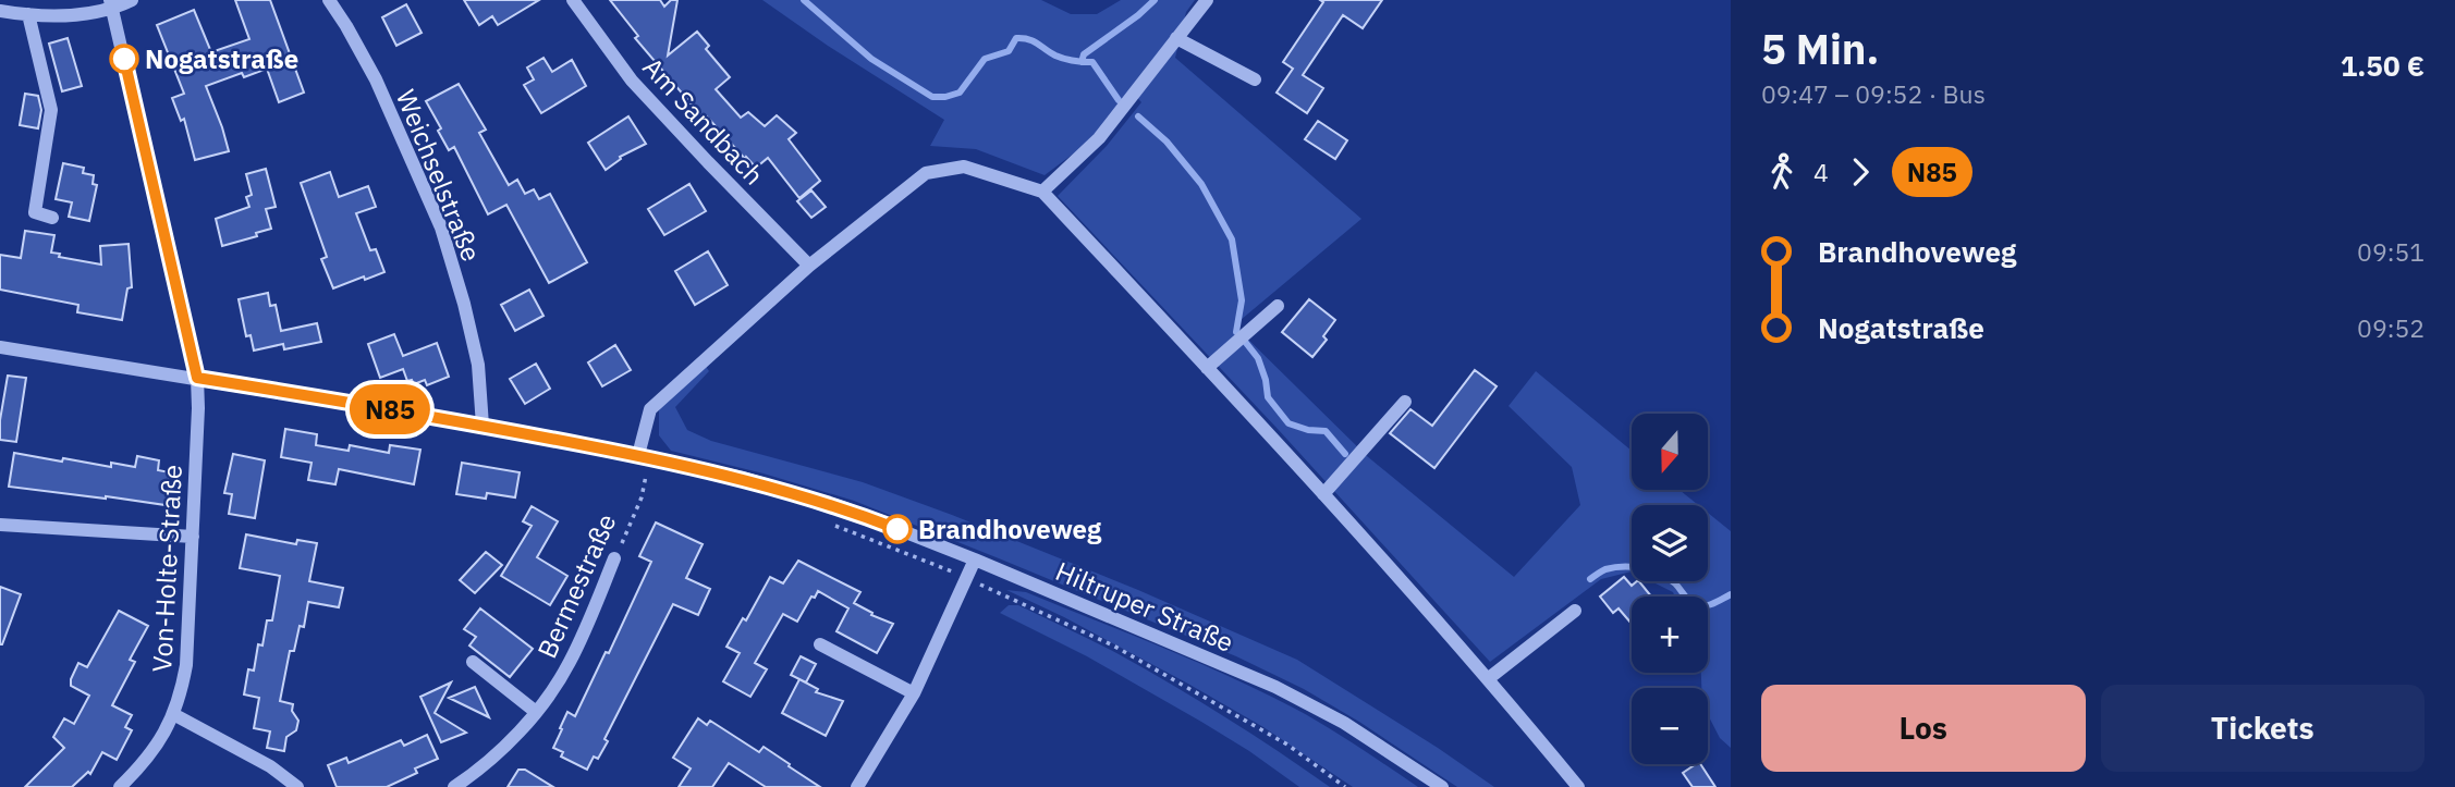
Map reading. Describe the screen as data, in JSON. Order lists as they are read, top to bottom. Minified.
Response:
{"streets":{"street":["Am Sandbach","Weichselstraße","Von-Holte-Straße","Bermestraße","Hiltruper Straße"]},"crossings":[["Weichselstraße","Hiltruper Straße"],["Von-Holte-Straße","Hiltruper Straße"]],"places":["Nogatstraße","Brandhoveweg"],"lines":["bus line N85"],"north":"bottom","page":{"on_map":"N85","heading":["5 Min.","09:47 – 09:52 · Bus","1.50 €"],"legs":["4","N85"],"list":[{"name":"Brandhoveweg","value":"09:51"},{"name":"Nogatstraße","value":"09:52"}],"map_buttons":["+","−"],"buttons":["Los","Tickets"]}}
